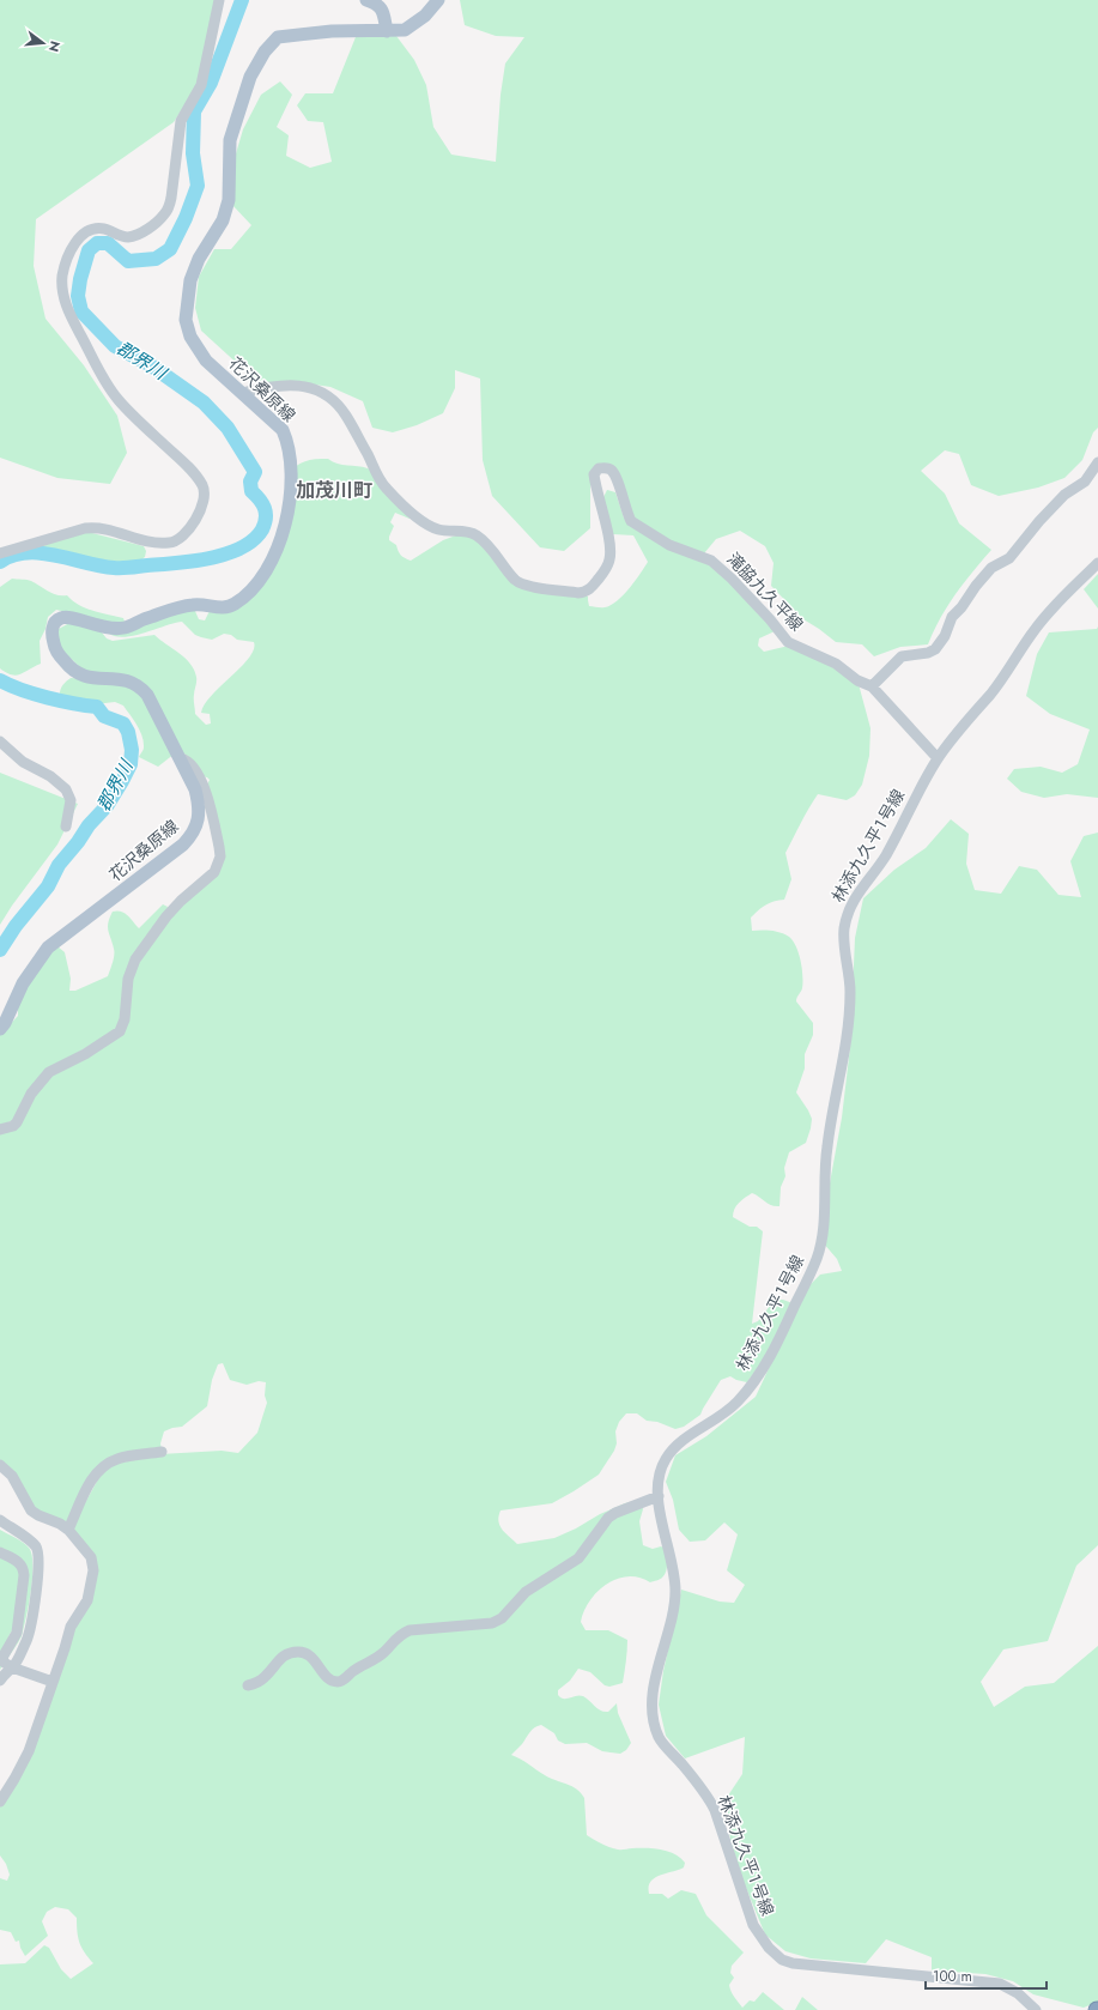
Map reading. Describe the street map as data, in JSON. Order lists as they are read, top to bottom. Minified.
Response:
{"streets":{"main road":["花沢桑原線"],"street":["滝脇九久平線","林添九久平１号線"]},"crossings":[["花沢桑原線","滝脇九久平線"],["滝脇九久平線","林添九久平１号線"]],"districts":["加茂川町"],"water":["郡界川"],"scale_bar":"100 m","north":"right"}
